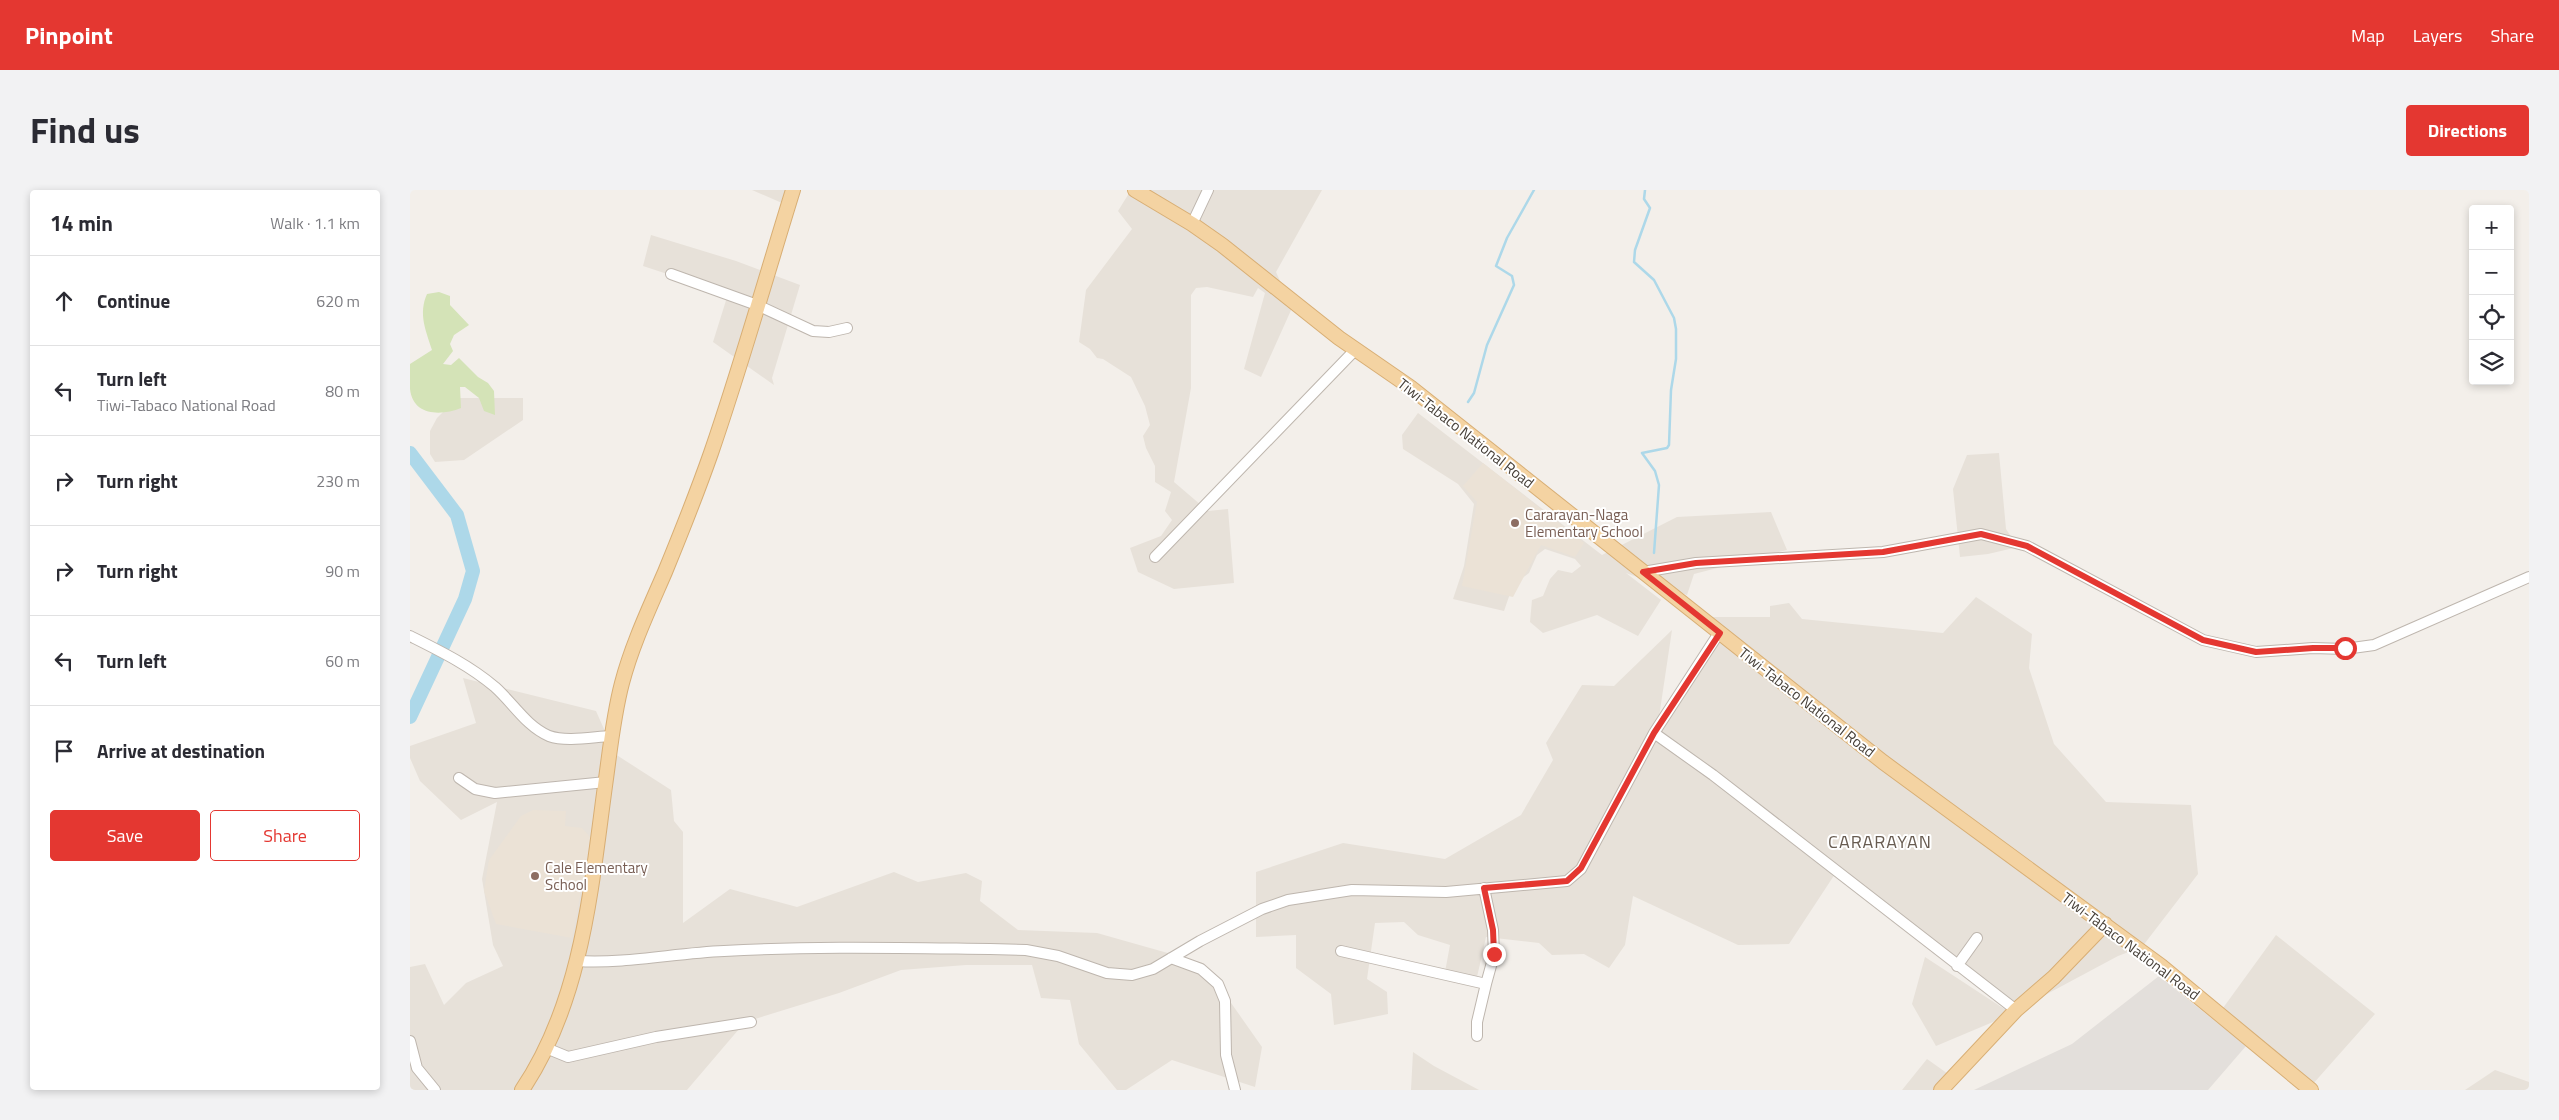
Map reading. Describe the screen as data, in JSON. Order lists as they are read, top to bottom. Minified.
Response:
{"streets":{"main road":["Tiwi-Tabaco National Road"]},"districts":["CARARAYAN"],"places":["Cararayan-Naga Elementary School","Cale Elementary School"],"page":{"header":"Pinpoint","nav":["Map","Layers","Share"],"title":"Find us","buttons":["Directions",["Save","Share"]],"heading":["14 min","Walk · 1.1 km"],"map_buttons":["+","−"],"list":[["Continue","620 m"],["Turn left","Tiwi-Tabaco National Road","80 m"],["Turn right","230 m"],["Turn right","90 m"],["Turn left","60 m"],"Arrive at destination"]}}
